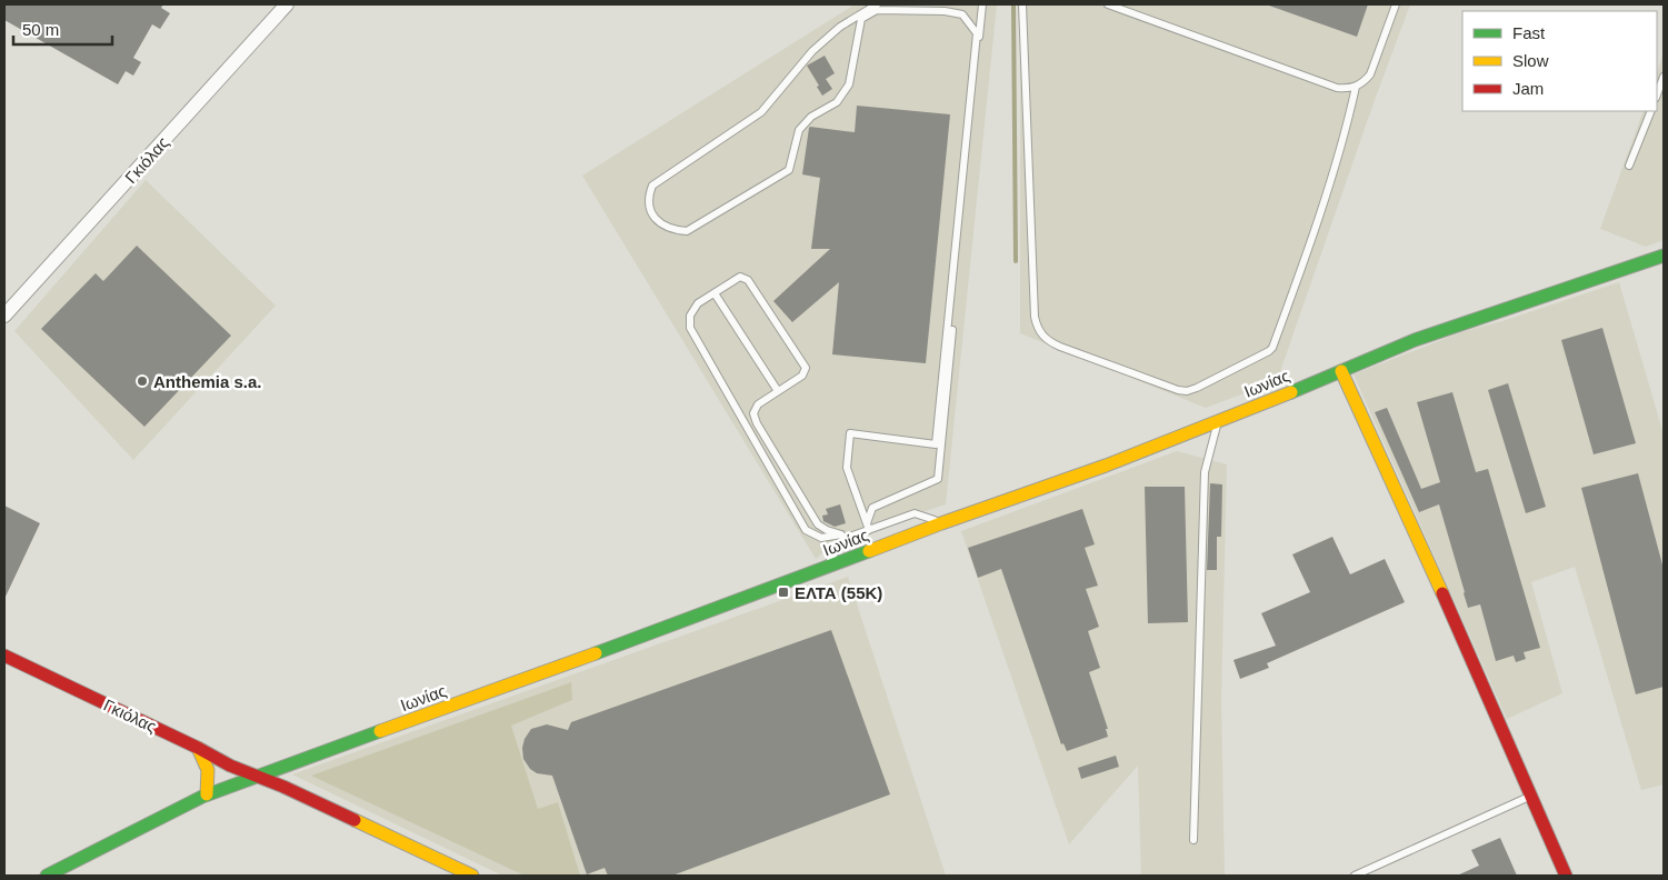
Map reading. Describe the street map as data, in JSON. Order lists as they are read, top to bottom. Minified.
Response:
{"streets":{"street":["Γκιόλας","Ιωνίας"]},"crossings":[["Γκιόλας","Ιωνίας"]],"places":{"other":["Anthemia s.a."],"transit":["ΕΛΤΑ (55Κ)"]},"legend":["Fast","Slow","Jam"],"scale_bar":"50 m"}
